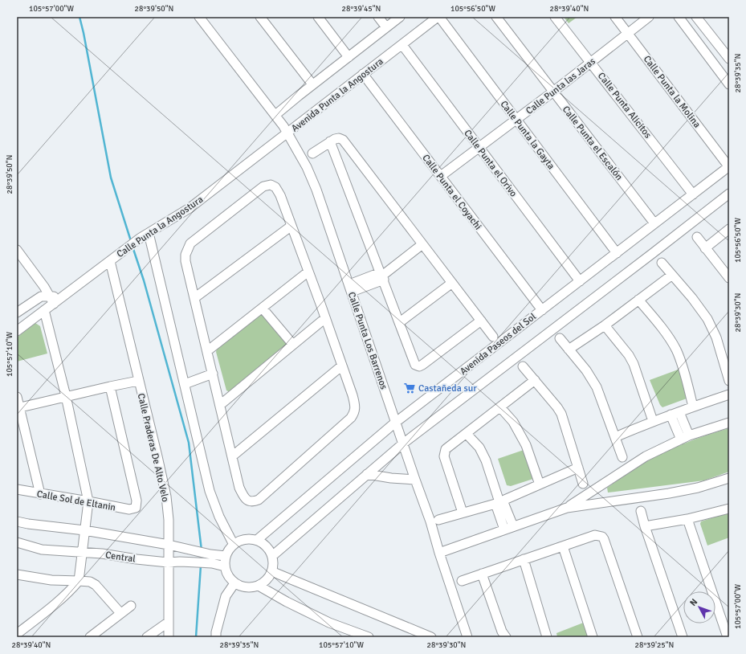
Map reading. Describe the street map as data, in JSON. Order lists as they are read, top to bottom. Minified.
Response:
{"streets":{"street":["Calle Punta las Jaras","Calle Punta la Molina","Avenida Punta la Angostura","Calle Punta Alicitos","Calle Punta la Gayta","Calle Punta el Escalón","Calle Punta el Orivo","Calle Punta el Coyachi","Calle Punta la Angostura","Calle Punta Los Barrenos","Avenida Paseos del Sol","Calle Praderas De Alto Velo","Calle Sol de Eltanin","Central"]},"crossings":[["Calle Punta las Jaras","Calle Punta la Molina"],["Calle Punta las Jaras","Calle Punta Alicitos"],["Calle Punta las Jaras","Calle Punta la Gayta"],["Calle Punta las Jaras","Calle Punta el Escalón"],["Calle Punta las Jaras","Calle Punta el Orivo"],["Calle Punta las Jaras","Calle Punta el Coyachi"],["Calle Punta la Molina","Avenida Paseos del Sol"],["Avenida Punta la Angostura","Calle Punta la Gayta"],["Avenida Punta la Angostura","Calle Punta el Orivo"],["Avenida Punta la Angostura","Calle Punta el Coyachi"],["Avenida Punta la Angostura","Calle Punta la Angostura"],["Avenida Punta la Angostura","Calle Punta Los Barrenos"],["Calle Punta Alicitos","Avenida Paseos del Sol"],["Calle Punta la Gayta","Avenida Paseos del Sol"],["Calle Punta el Escalón","Avenida Paseos del Sol"],["Calle Punta el Orivo","Avenida Paseos del Sol"],["Calle Punta el Coyachi","Avenida Paseos del Sol"],["Calle Punta la Angostura","Calle Punta Los Barrenos"],["Calle Punta la Angostura","Calle Praderas De Alto Velo"],["Calle Punta Los Barrenos","Avenida Paseos del Sol"],["Avenida Paseos del Sol","Central"],["Calle Praderas De Alto Velo","Central"]],"places":{"supermarket":["Castañeda sur"]},"north":"top left","coordinates":["105°57'00\"W","28°39'50\"N","28°39'45\"N","105°56'50\"W","28°39'40\"N","28°39'35\"N","28°39'30\"N","105°57'10\"W","28°39'25\"N"]}
